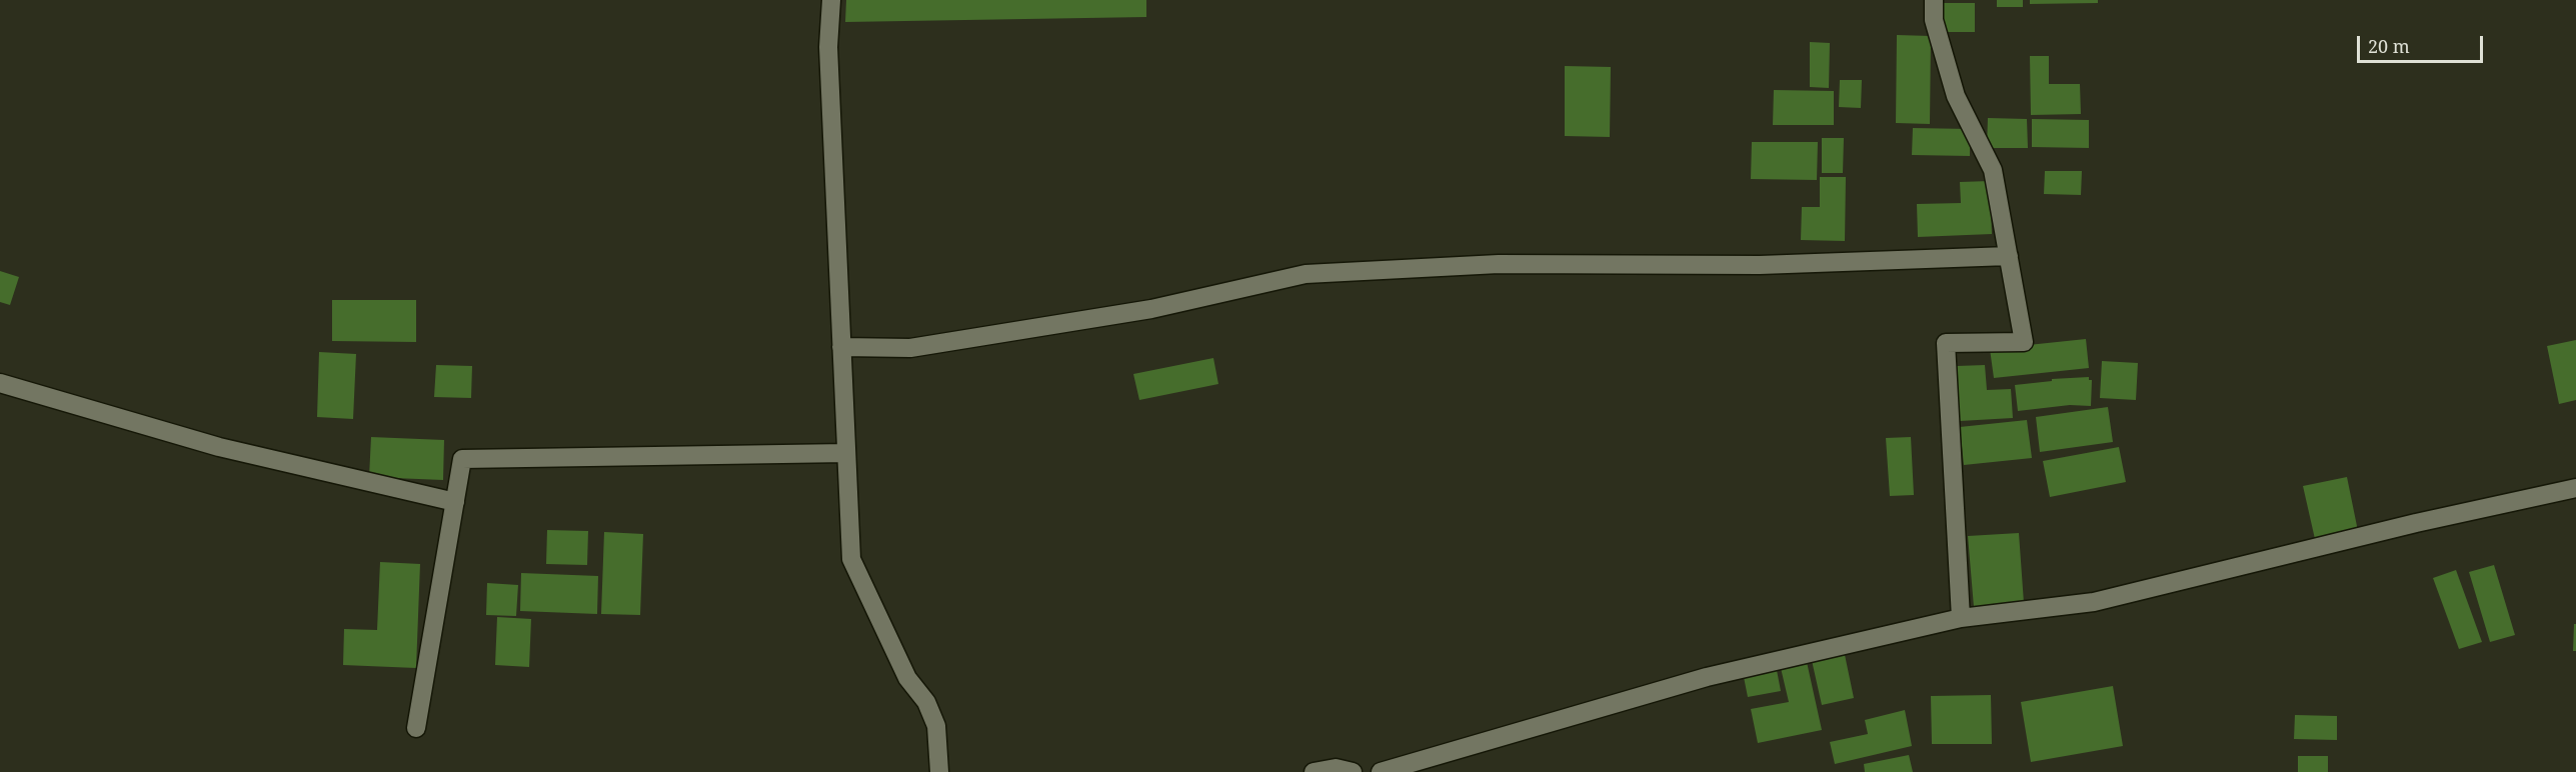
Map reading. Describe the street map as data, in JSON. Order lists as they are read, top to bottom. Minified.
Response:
{"scale_bar":"20 m"}
